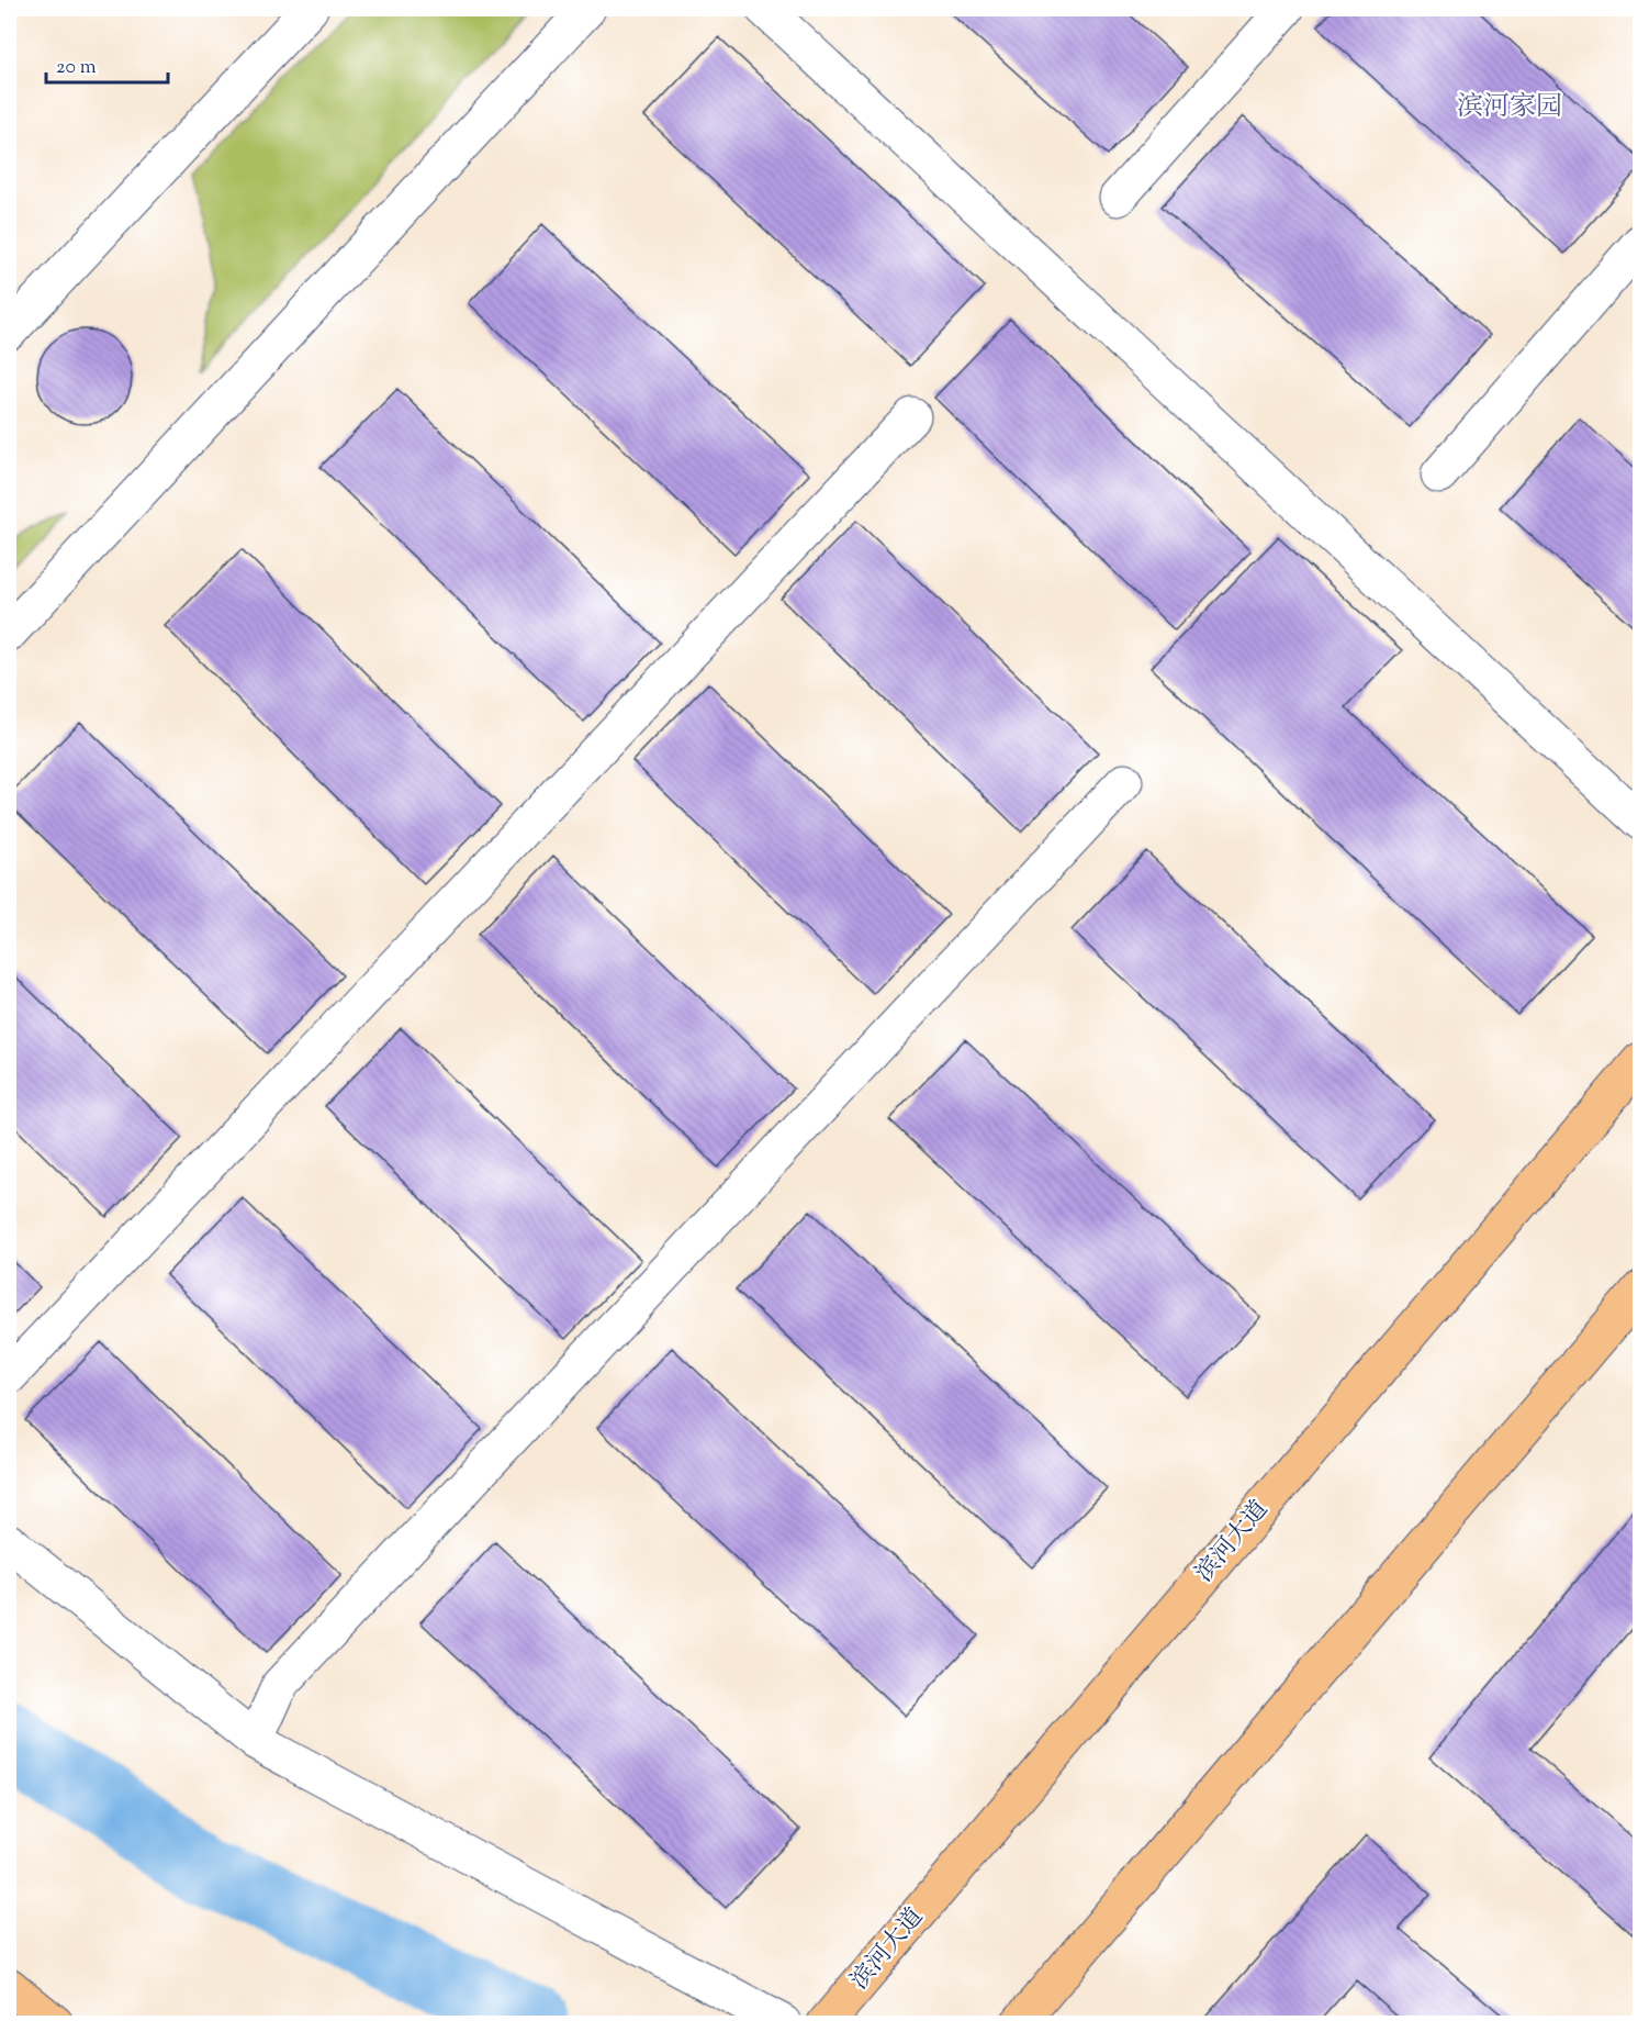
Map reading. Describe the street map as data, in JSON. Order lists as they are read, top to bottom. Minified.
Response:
{"streets":{"main road":["滨河大道"]},"districts":["滨河家园"],"scale_bar":"20 m"}
